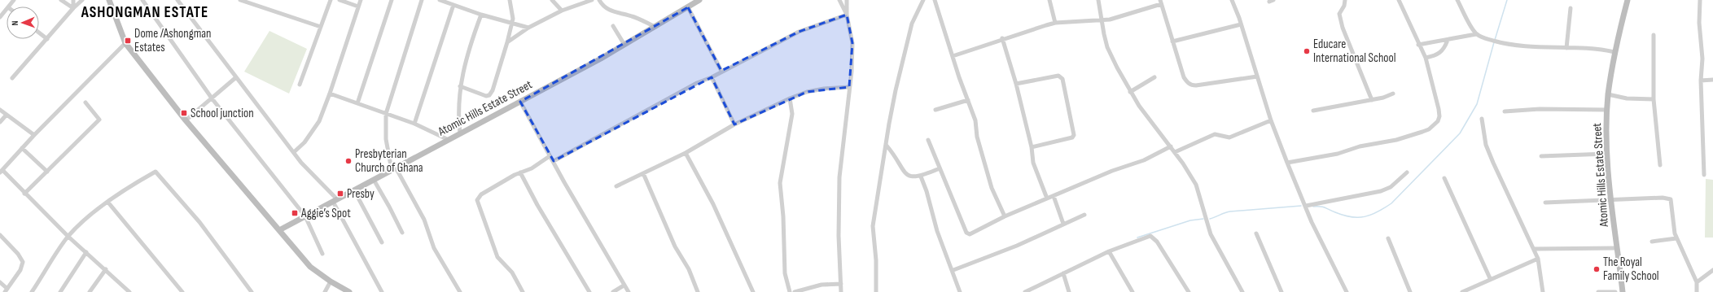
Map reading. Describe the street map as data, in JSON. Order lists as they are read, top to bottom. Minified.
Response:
{"streets":{"street":["Atomic Hills Estate Street"]},"districts":["ASHONGMAN ESTATE"],"places":{"transit":["Dome /Ashongman Estates","School junction","Presby","Aggie’s Spot"],"other":["Educare International School","Presbyterian Church of Ghana","The Royal Family School"]},"north":"left"}
